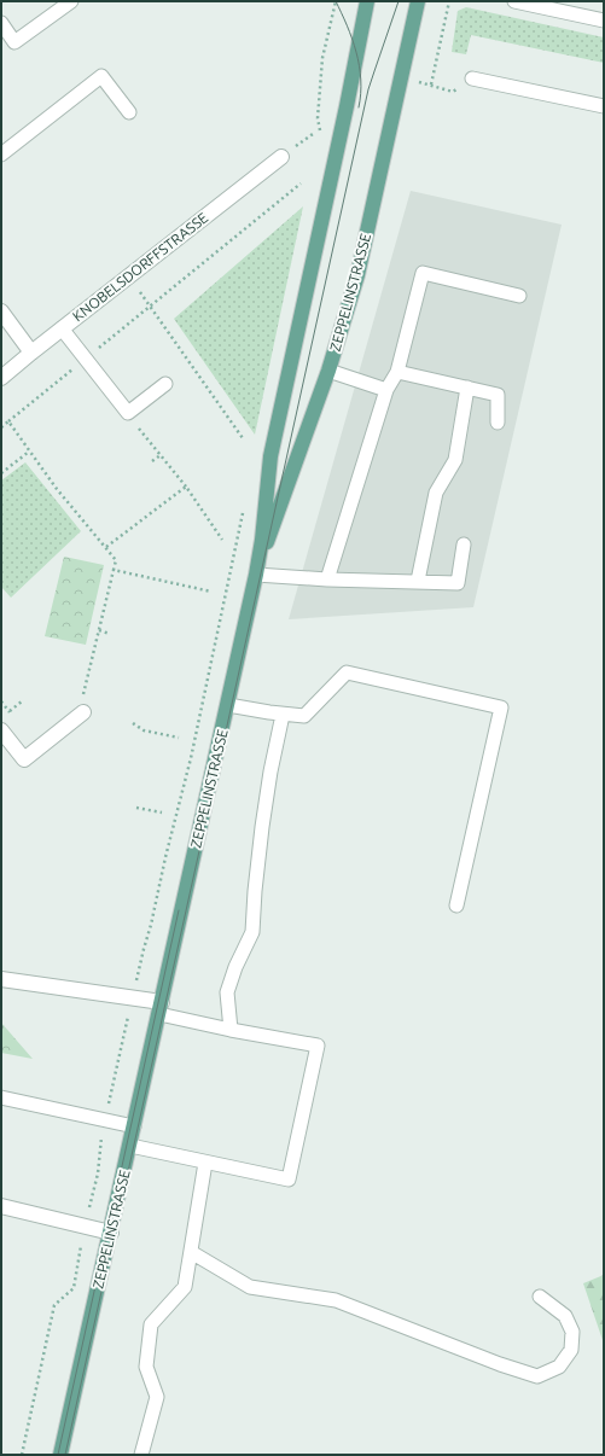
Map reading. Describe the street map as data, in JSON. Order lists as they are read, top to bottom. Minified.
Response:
{"streets":{"main road":["ZEPPELINSTRASSE"],"street":["KNOBELSDORFFSTRASSE"]}}
